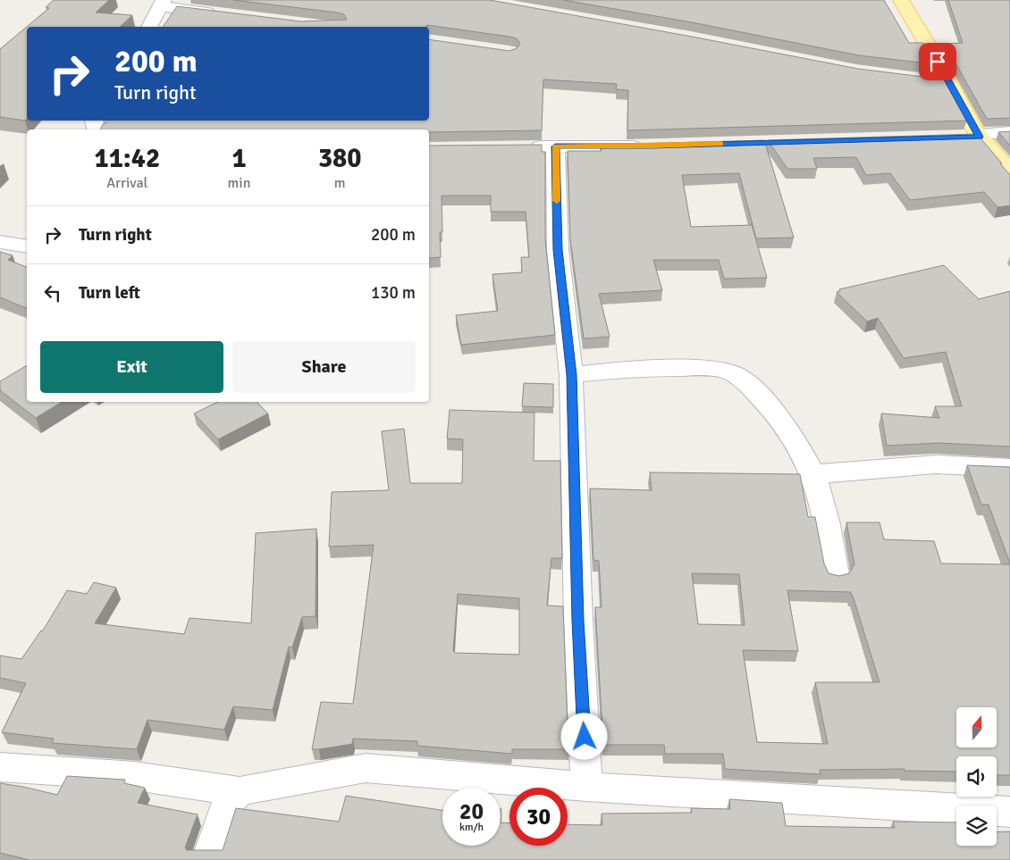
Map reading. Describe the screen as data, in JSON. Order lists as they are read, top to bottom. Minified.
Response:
{"north":"top","page":{"turn":["200 m","Turn right"],"eta":["11:42","Arrival","1","min","380","m"],"list":[{"name":"Turn right","value":"200 m"},{"name":"Turn left","value":"130 m"}],"buttons":["Exit","Share"],"speed":"20 km/h","limit":"30"}}
